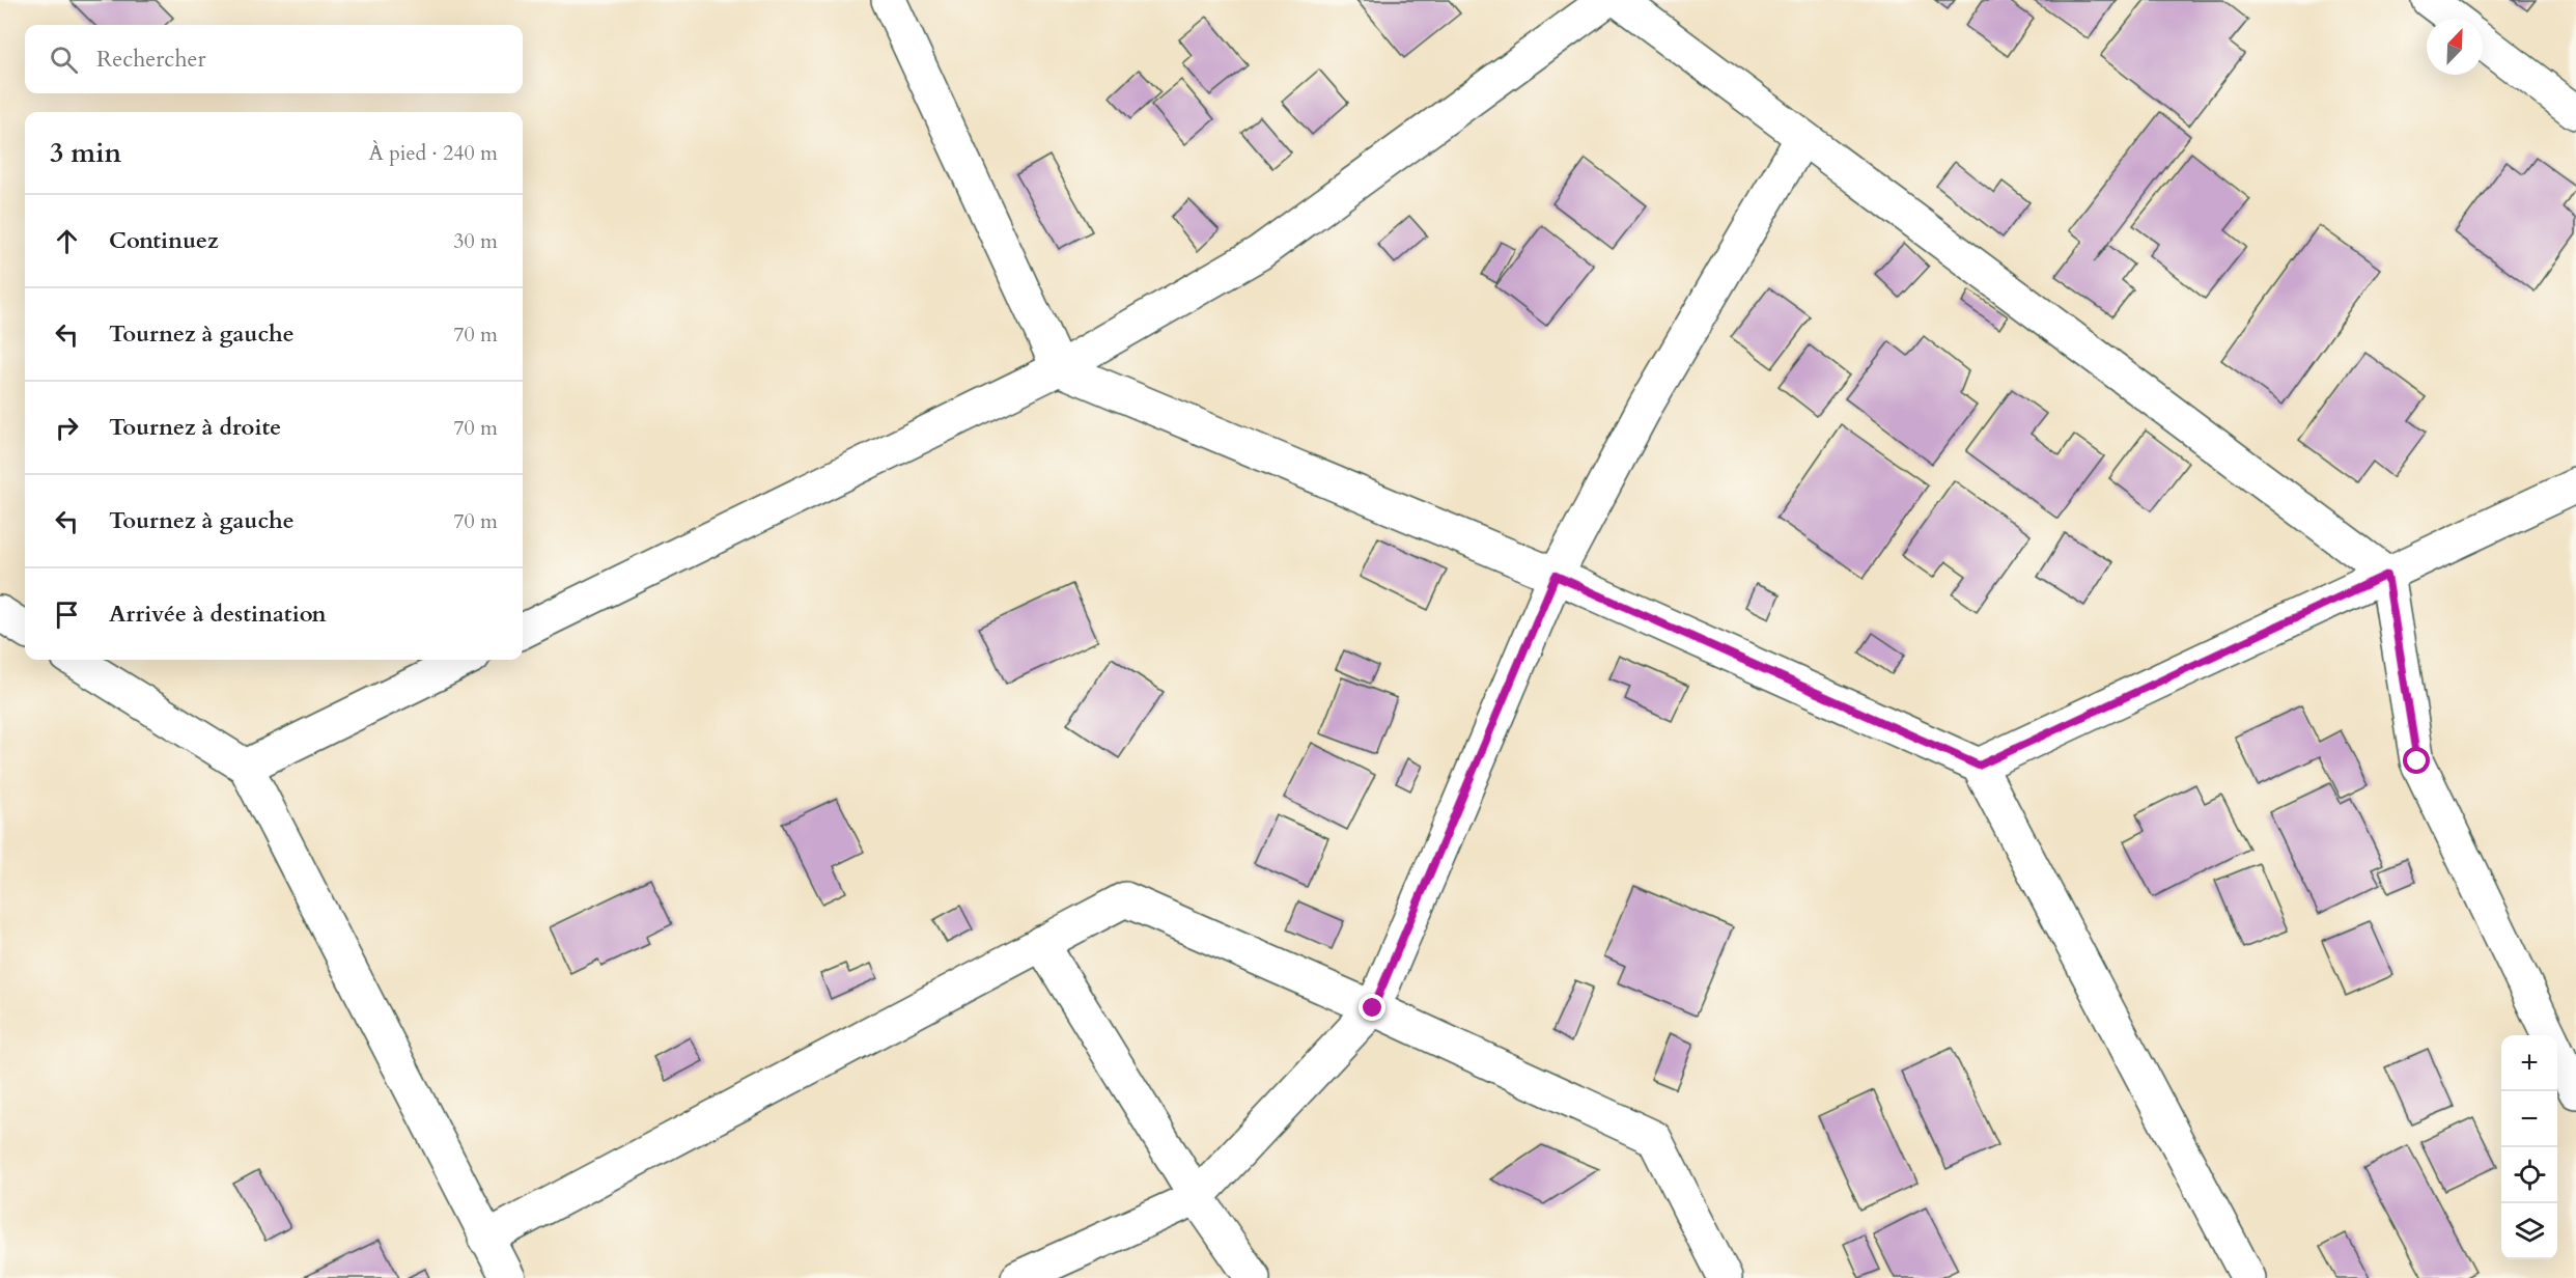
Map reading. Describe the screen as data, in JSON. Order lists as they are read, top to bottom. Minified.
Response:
{"north":"top right","page":{"search":"Rechercher","heading":["3 min","À pied · 240 m"],"list":[["Continuez","30 m"],["Tournez à gauche","70 m"],["Tournez à droite","70 m"],["Tournez à gauche","70 m"],"Arrivée à destination"],"map_buttons":["+","−"]}}
